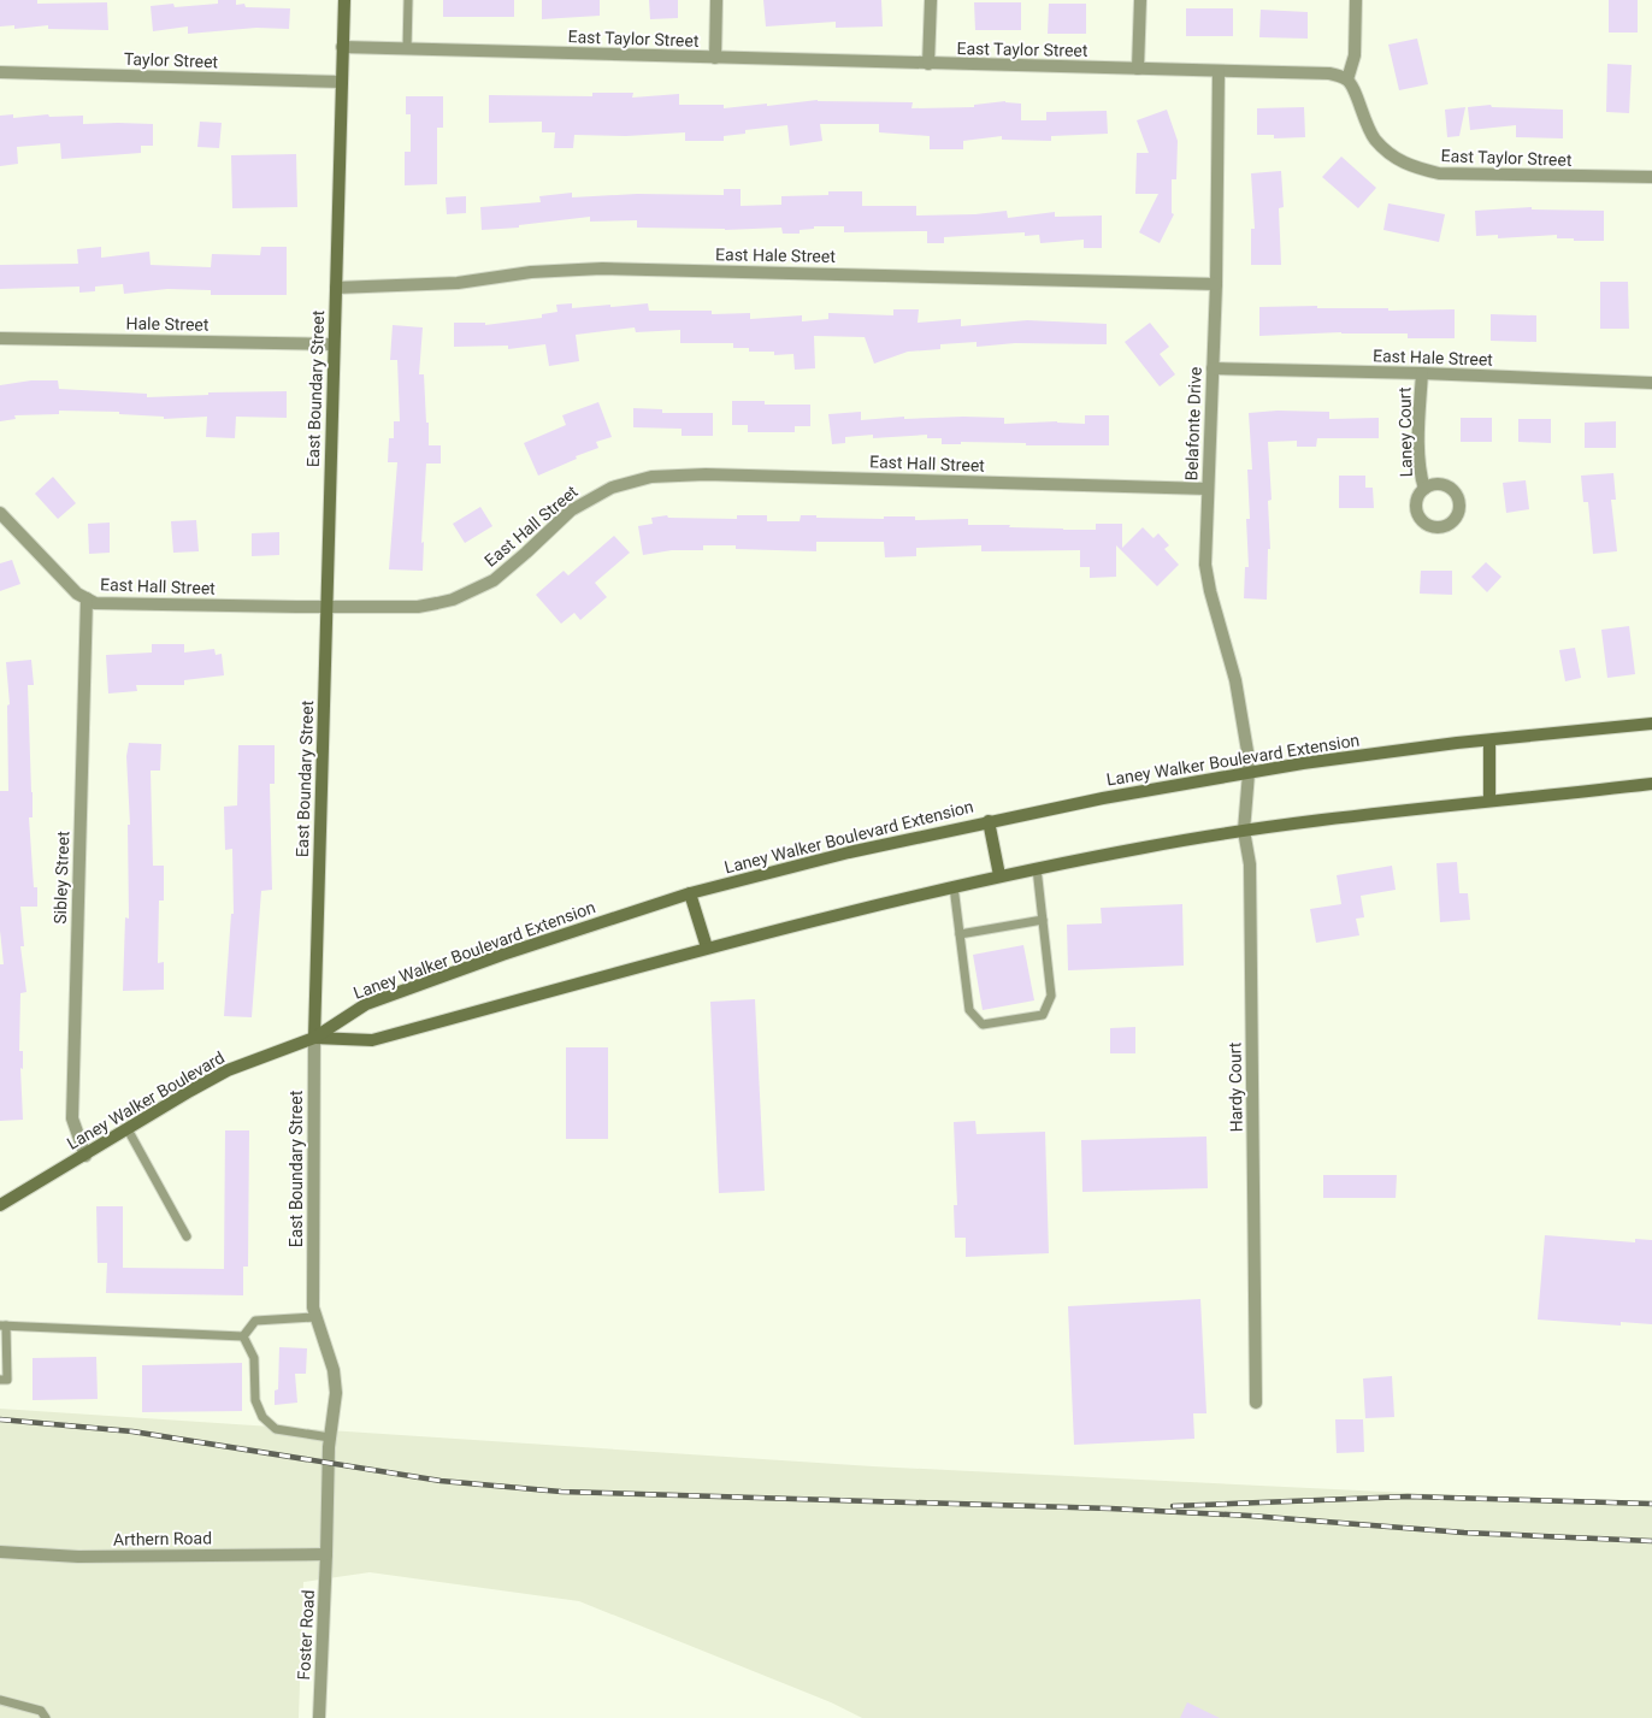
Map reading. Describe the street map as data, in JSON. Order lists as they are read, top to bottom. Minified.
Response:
{"streets":{"main road":["East Boundary Street","Laney Walker Boulevard Extension","Laney Walker Boulevard"],"street":["East Taylor Street","Taylor Street","East Hale Street","Hale Street","Belafonte Drive","Laney Court","East Hall Street","Sibley Street","Hardy Court","Arthern Road","Foster Road"]},"crossings":[["East Taylor Street","East Boundary Street"],["East Taylor Street","Belafonte Drive"],["Taylor Street","East Boundary Street"],["East Hale Street","East Boundary Street"],["East Hale Street","Belafonte Drive"],["East Hale Street","Laney Court"],["Hale Street","East Boundary Street"],["East Boundary Street","East Hall Street"],["East Boundary Street","Laney Walker Boulevard Extension"],["East Boundary Street","Laney Walker Boulevard"],["East Boundary Street","Arthern Road"],["East Boundary Street","Foster Road"],["Belafonte Drive","East Hall Street"],["Belafonte Drive","Laney Walker Boulevard Extension"],["Belafonte Drive","Hardy Court"],["East Hall Street","Sibley Street"],["Laney Walker Boulevard Extension","Hardy Court"],["Laney Walker Boulevard Extension","Laney Walker Boulevard"],["Sibley Street","Laney Walker Boulevard"],["Arthern Road","Foster Road"]]}
